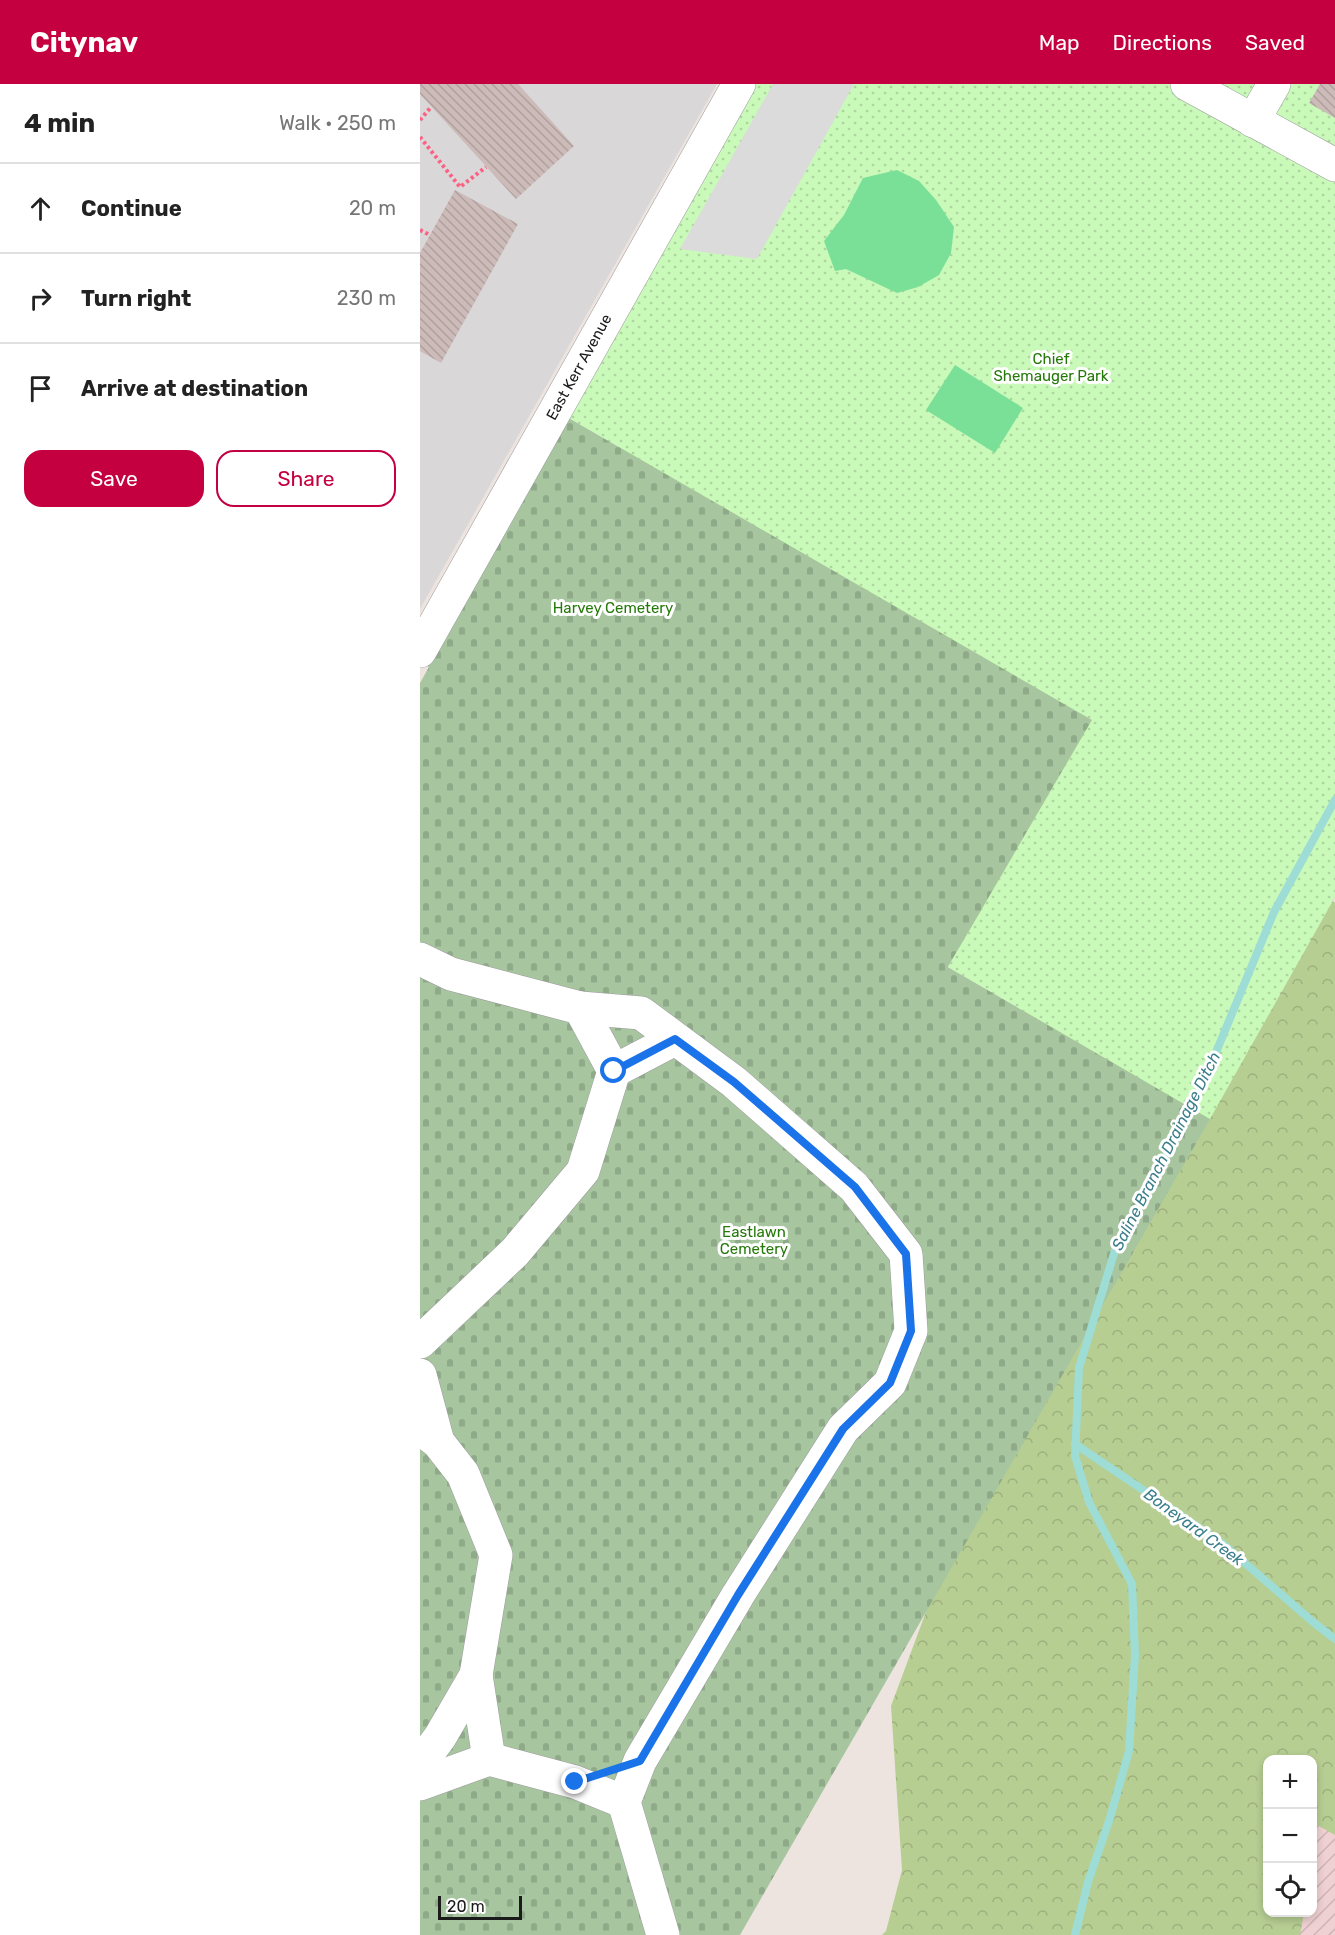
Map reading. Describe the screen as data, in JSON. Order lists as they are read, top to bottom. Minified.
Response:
{"streets":{"street":["East Kerr Avenue"]},"water":["Saline Branch Drainage Ditch","Boneyard Creek"],"parks":["Chief Shemauger Park","Harvey Cemetery","Eastlawn Cemetery"],"scale_bar":"20 m","page":{"header":"Citynav","nav":["Map","Directions","Saved"],"heading":["4 min","Walk · 250 m"],"list":[["Continue","20 m"],["Turn right","230 m"],"Arrive at destination"],"buttons":["Save","Share"],"map_buttons":["+","−"],"scale":"20 m"}}
